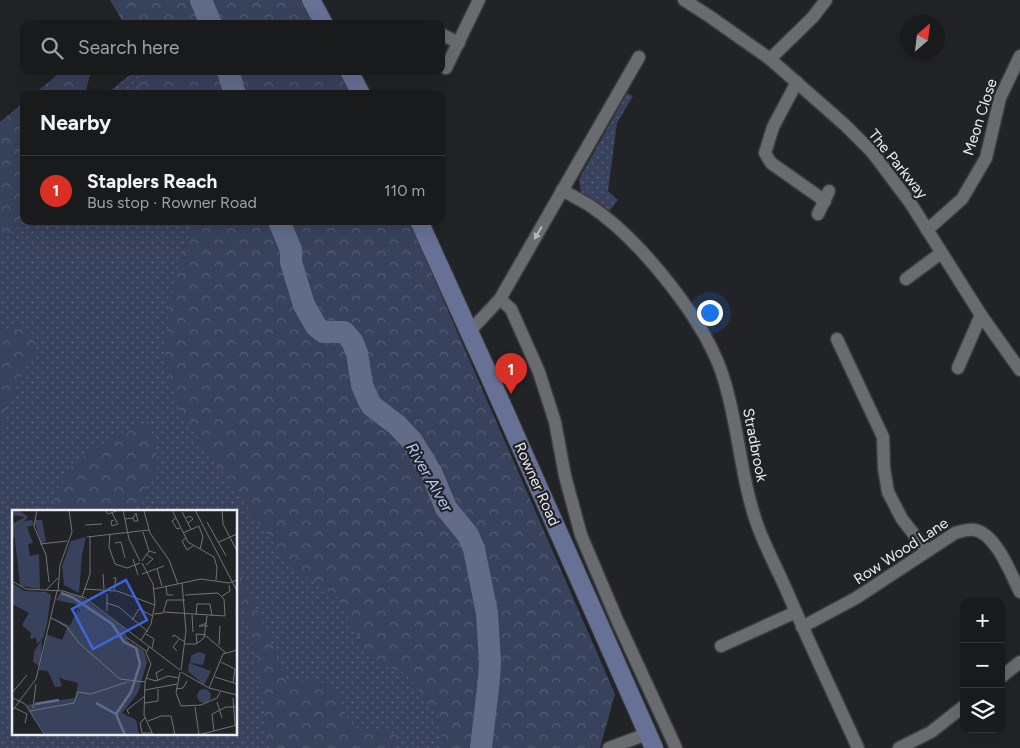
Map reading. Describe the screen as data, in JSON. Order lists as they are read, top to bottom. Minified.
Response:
{"streets":{"main road":["Rowner Road"],"street":["Meon Close","The Parkway","Stradbrook","Row Wood Lane"]},"crossings":[["Meon Close","The Parkway"],["Stradbrook","Row Wood Lane"]],"water":["River Alver"],"north":"top right","page":{"search":"Search here","heading":"Nearby","list":[{"mark":"1","name":"Staplers Reach","note":"Bus stop · Rowner Road","value":"110 m"}],"pins":"1","map_buttons":["+","−"]}}
